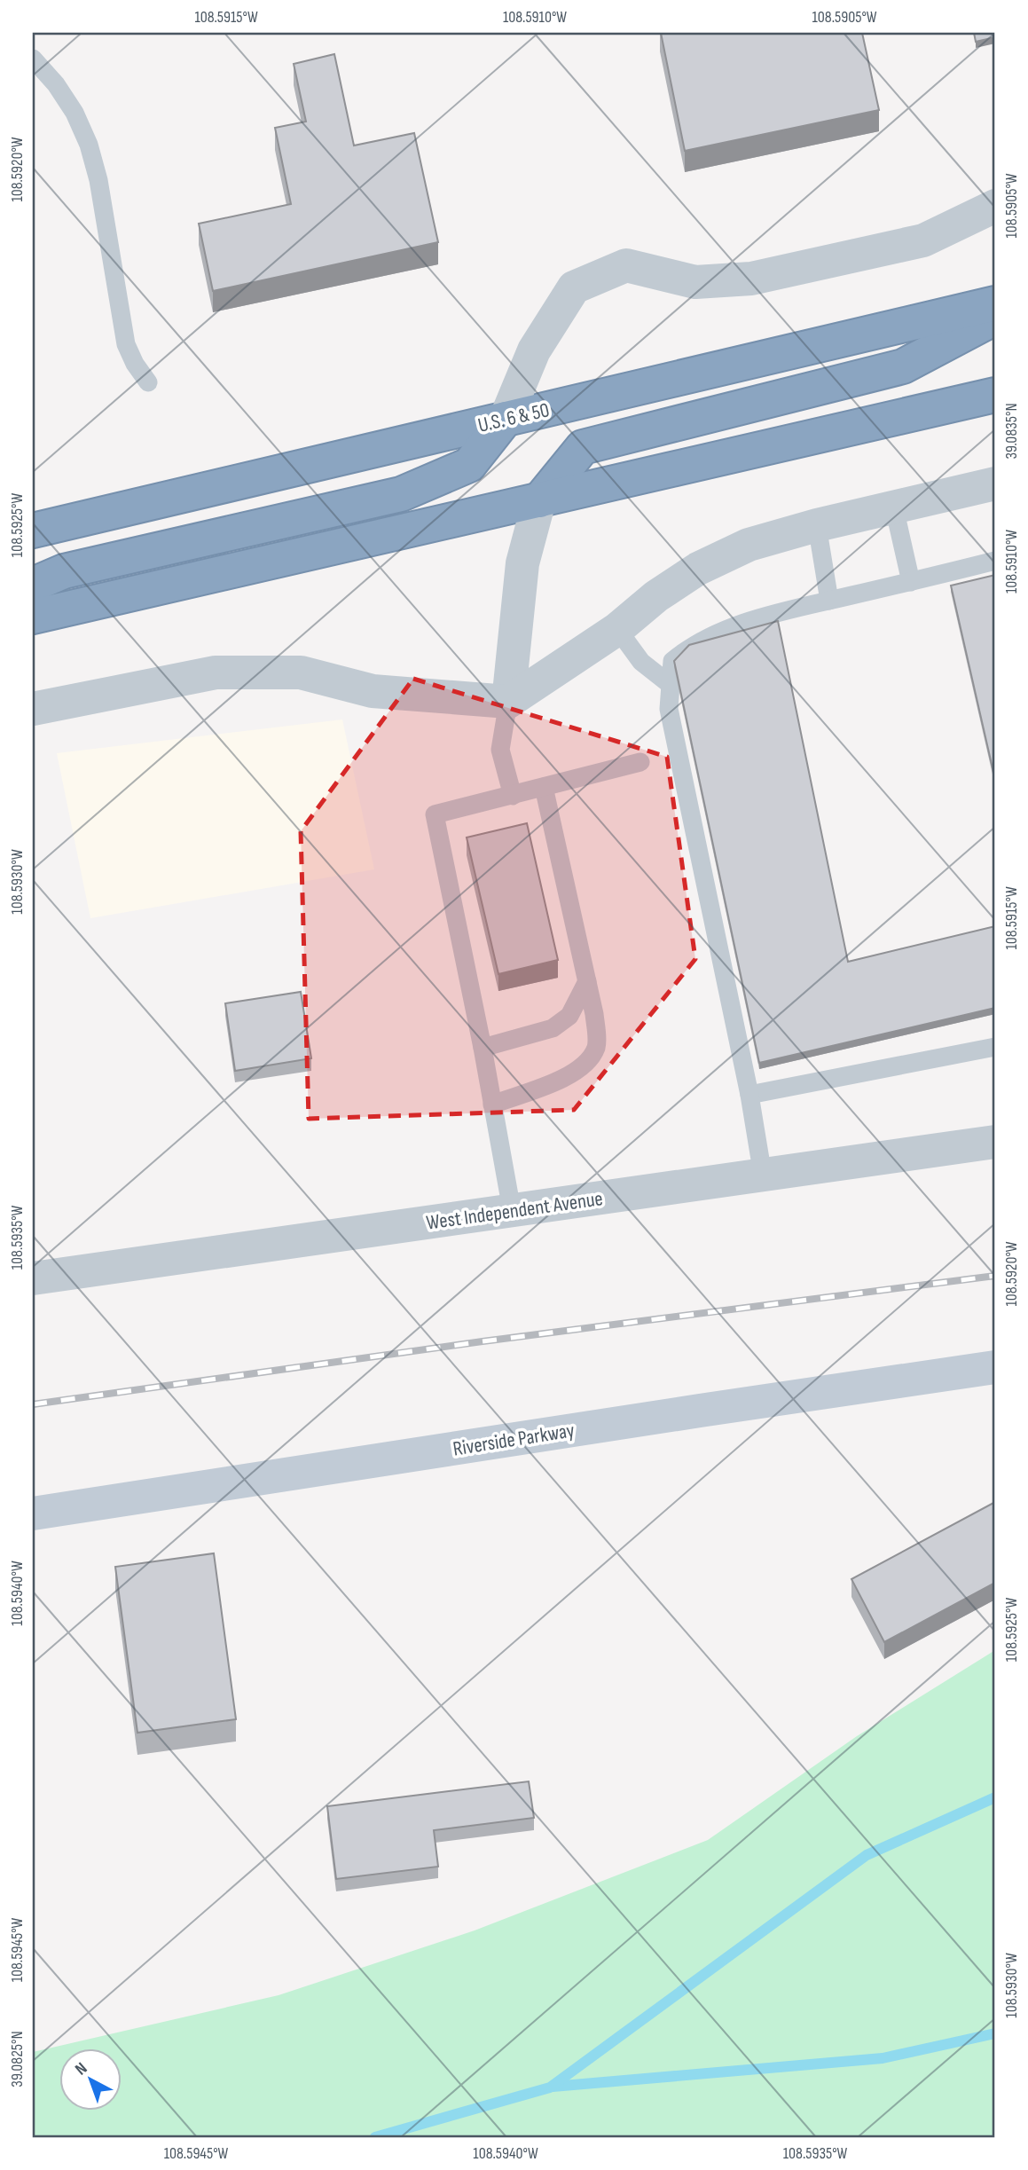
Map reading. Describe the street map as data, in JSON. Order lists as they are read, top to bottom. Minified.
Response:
{"streets":{"highway":["U.S. 6 & 50"],"main road":["Riverside Parkway"],"street":["West Independent Avenue"]},"north":"top left","coordinates":["108.5915°W","108.5910°W","108.5905°W","108.5920°W","39.0835°N","108.5925°W","108.5930°W","108.5935°W","108.5940°W","108.5945°W","39.0825°N"]}
